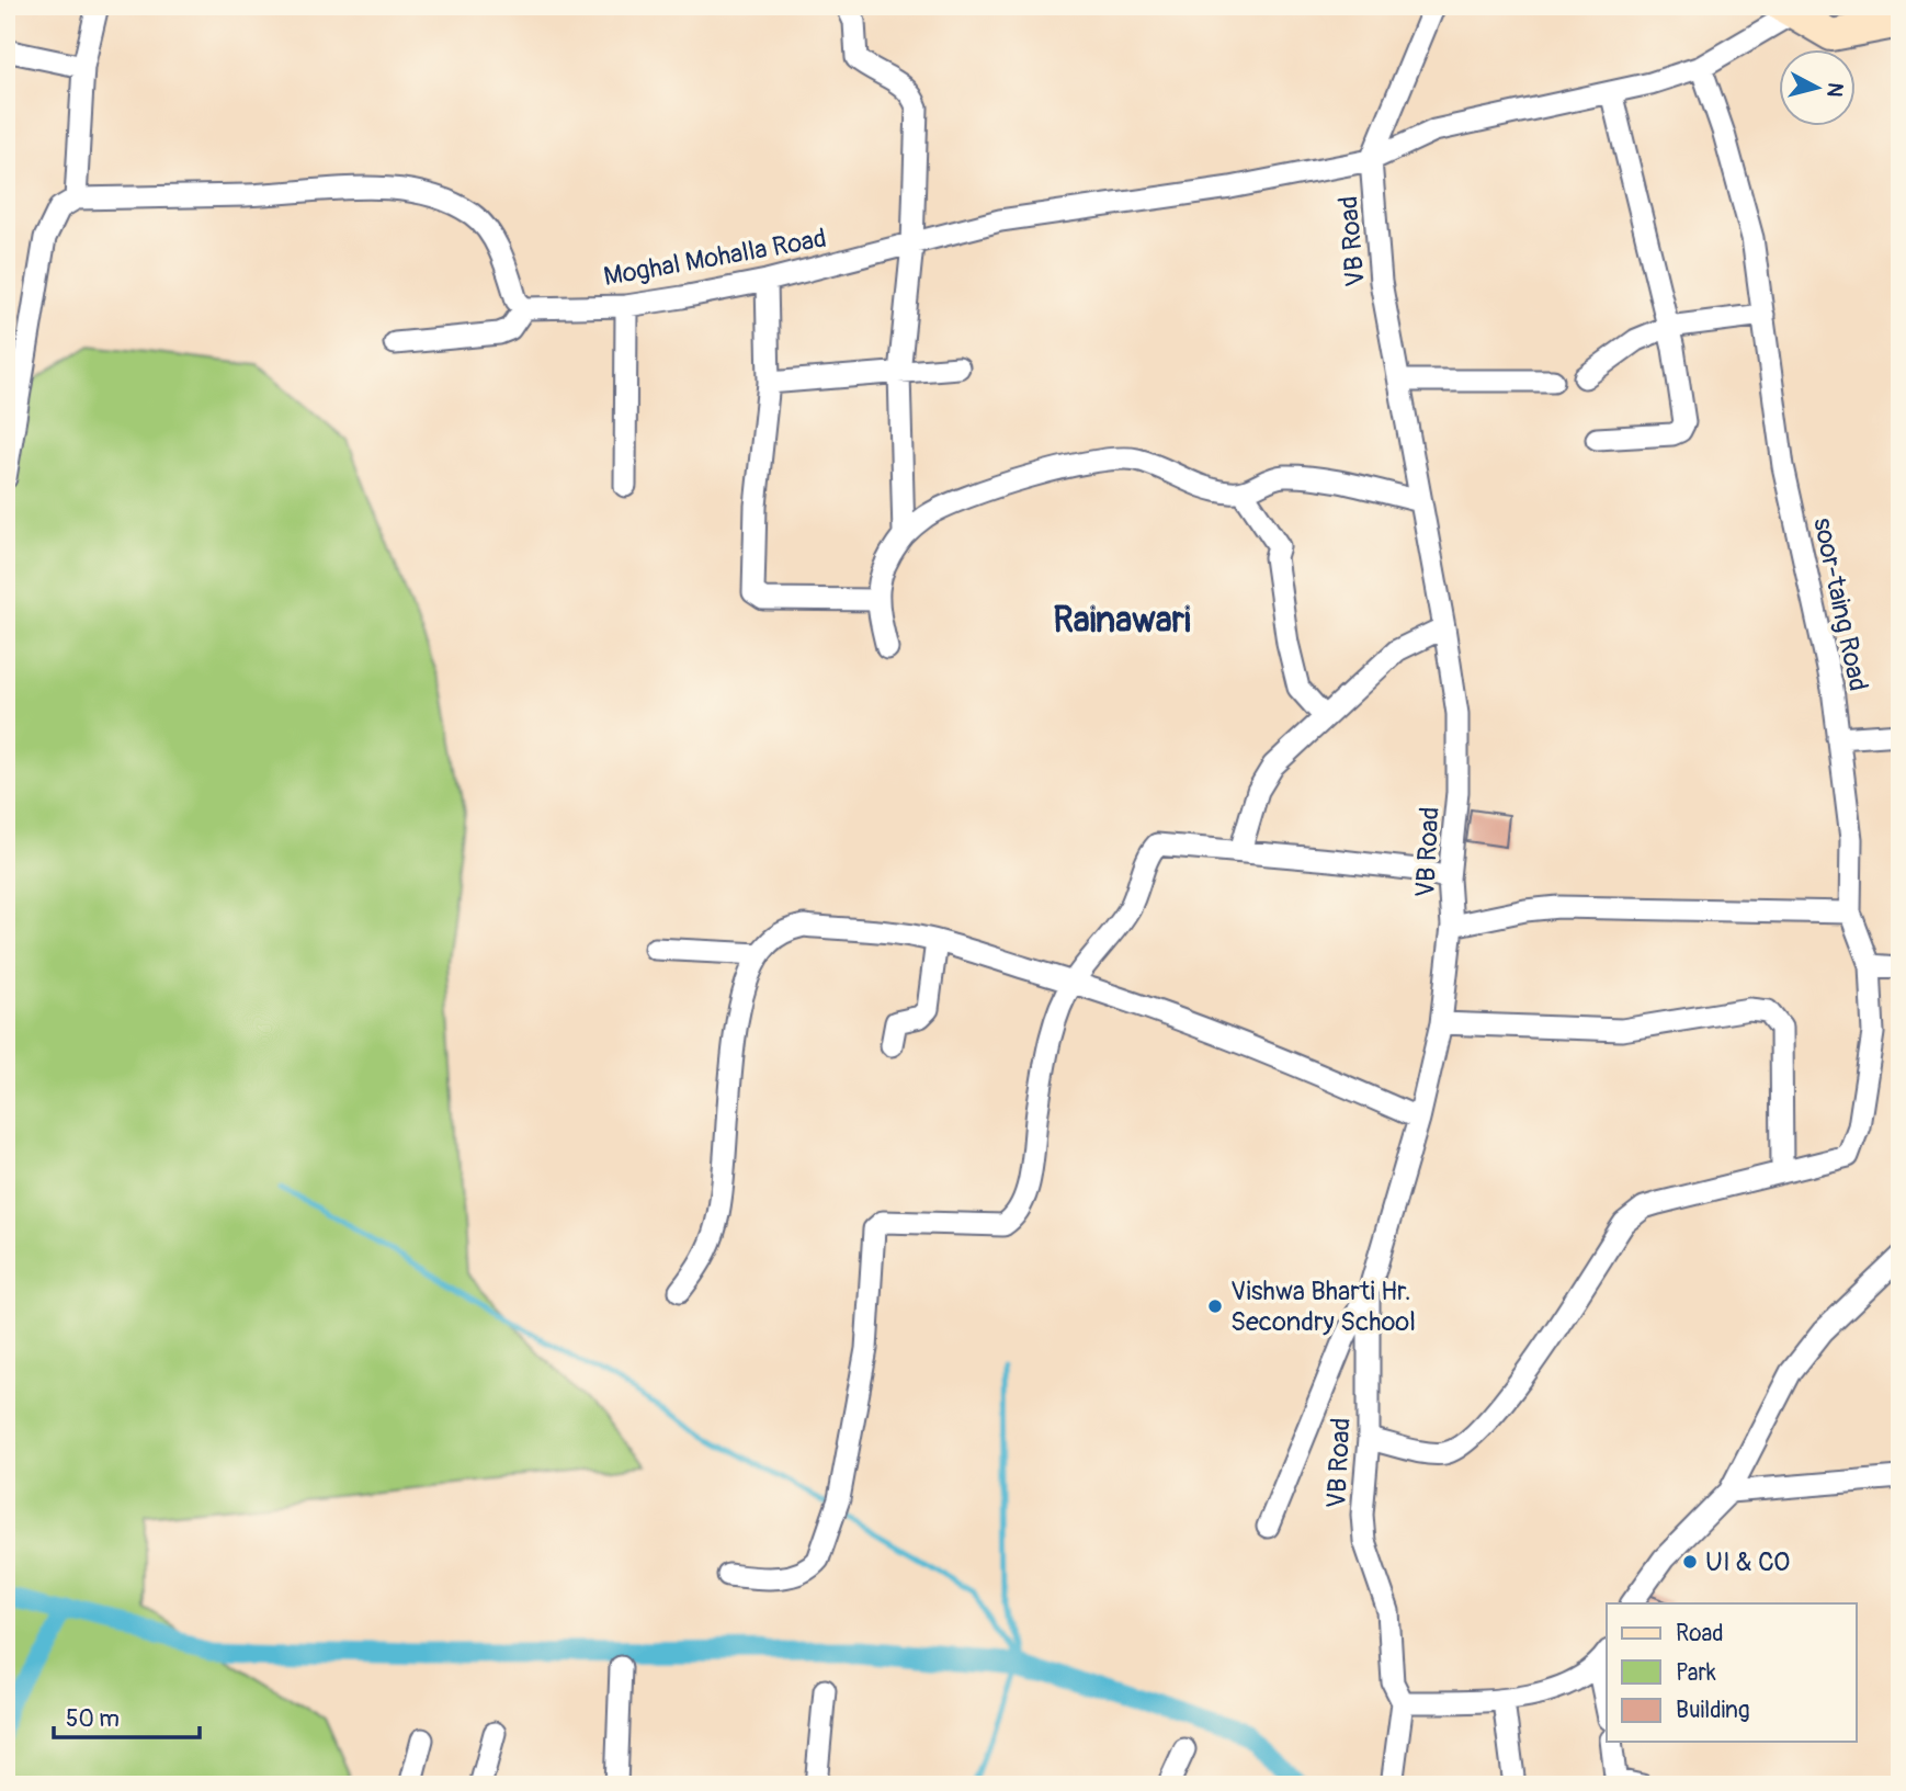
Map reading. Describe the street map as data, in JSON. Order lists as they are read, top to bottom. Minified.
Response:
{"streets":{"street":["VB Road","Moghal Mohalla Road","soor-taing Road"]},"crossings":[["VB Road","Moghal Mohalla Road"],["Moghal Mohalla Road","soor-taing Road"]],"districts":["Rainawari"],"places":["Vishwa Bharti Hr. Secondry School","UI & CO"],"legend":["Road","Park","Building"],"scale_bar":"50 m","north":"right"}
